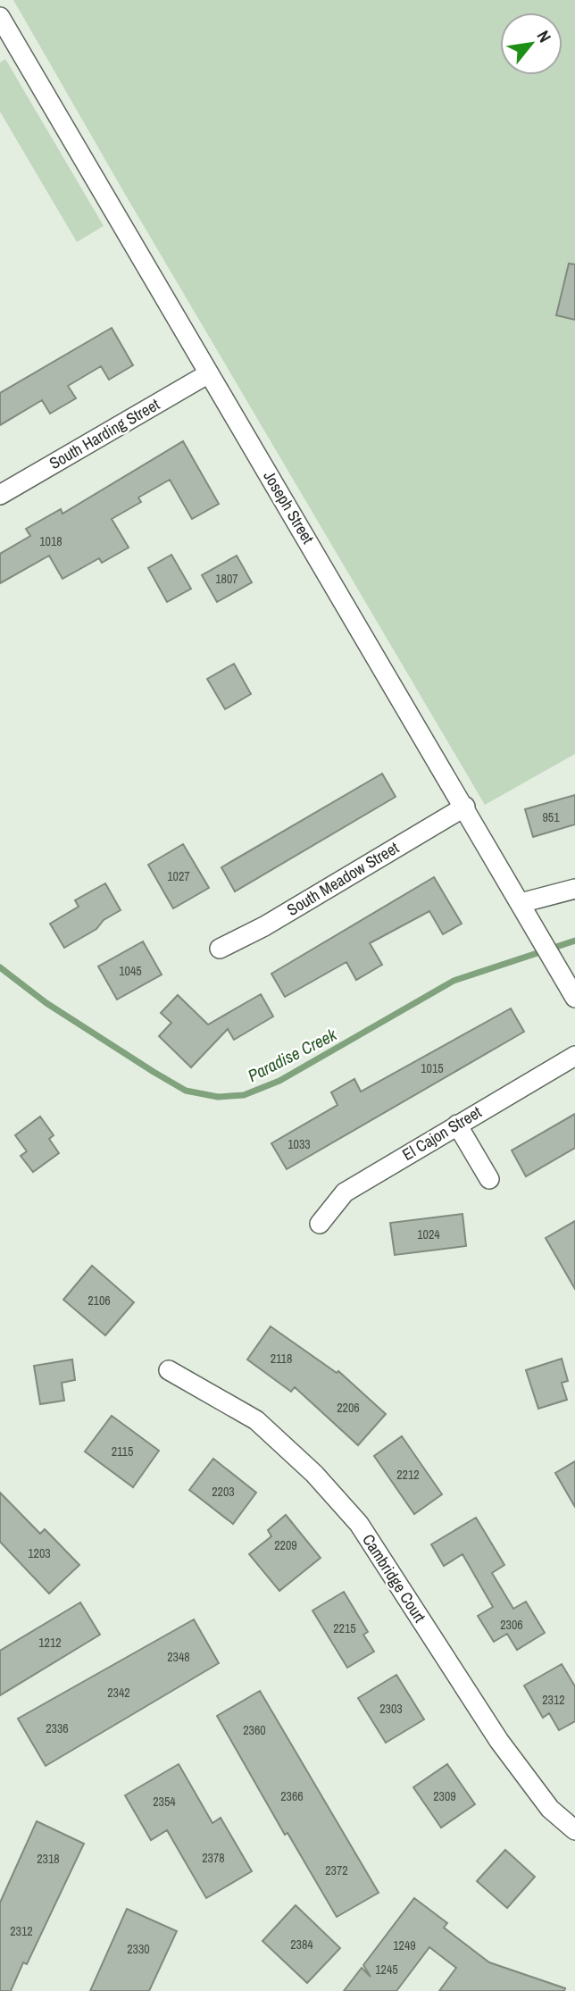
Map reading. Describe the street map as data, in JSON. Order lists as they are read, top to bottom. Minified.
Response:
{"streets":{"street":["South Harding Street","Joseph Street","South Meadow Street","El Cajon Street","Cambridge Court"]},"crossings":[["South Harding Street","Joseph Street"],["Joseph Street","South Meadow Street"]],"water":["Paradise Creek"],"house_numbers":["1018","1807","951","1027","1045","1015","1033","1024","2106","2118","2206","2115","2212","2203","2209","1203","2306","2215","1212","2348","2342","2312","2303","2336","2360","2366","2309","2354","2378","2318","2372","2312","2384","1249","2330","1245"],"north":"top right"}
